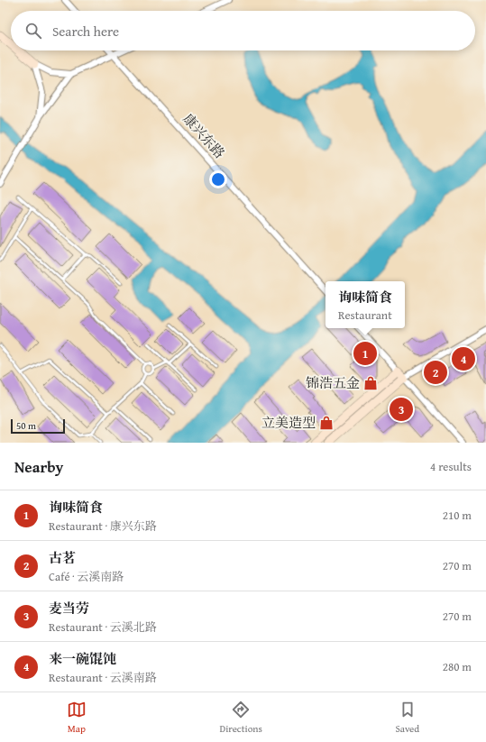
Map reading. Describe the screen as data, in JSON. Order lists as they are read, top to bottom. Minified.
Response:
{"streets":{"street":["康兴东路"]},"places":{"shop":["锦浩五金","立美造型"]},"scale_bar":"50 m","page":{"search":"Search here","popup":["询味简食","Restaurant"],"pins":["1","4","2","3"],"scale":"50 m","heading":["Nearby","4 results"],"list":[{"mark":"1","name":"询味简食","note":"Restaurant · 康兴东路","value":"210 m"},{"mark":"2","name":"古茗","note":"Café · 云溪南路","value":"270 m"},{"mark":"3","name":"麦当劳","note":"Restaurant · 云溪北路","value":"270 m"},{"mark":"4","name":"来一碗馄饨","note":"Restaurant · 云溪南路","value":"280 m"}],"nav":["Map","Directions","Saved"]}}
